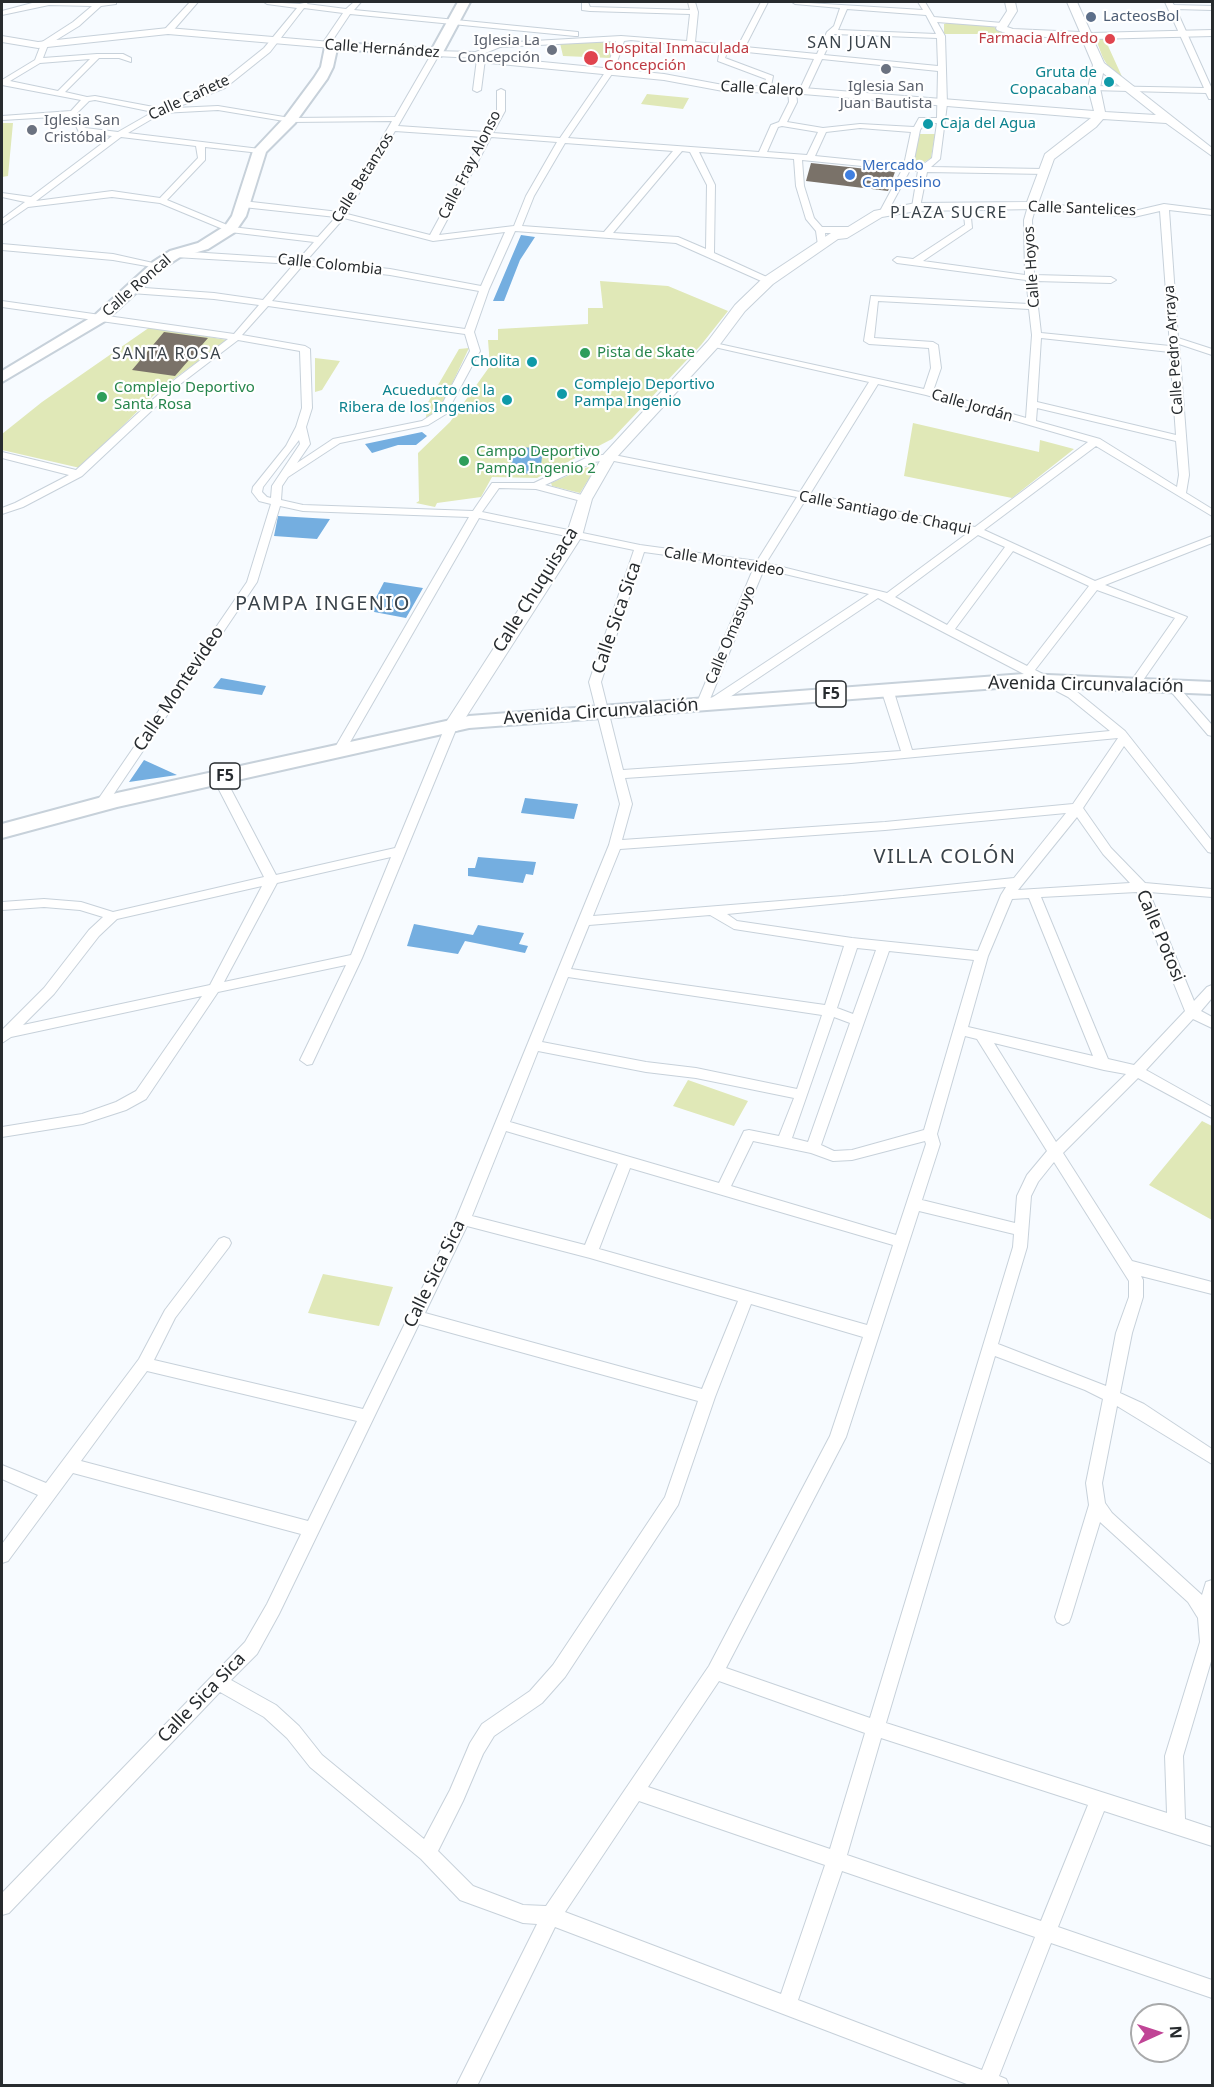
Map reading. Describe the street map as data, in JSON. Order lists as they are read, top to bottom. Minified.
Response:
{"streets":{"main road":["Calle Hernández","Calle Calero","Calle Betanzos","Calle Santelices","Calle Hoyos","Calle Roncal","Calle Chuquisaca","Avenida Circunvalación","F5"],"street":["Calle Cañete","Calle Fray Alonso","Calle Colombia","Calle Pedro Arraya","Calle Jordán","Calle Santiago de Chaqui","Calle Montevideo","Calle Sica Sica","Calle Omasuyo","Calle Potosi"]},"crossings":[["Calle Hernández","Calle Calero"],["Calle Hernández","Calle Cañete"],["Calle Hernández","Calle Fray Alonso"],["Calle Hernández","Calle Betanzos"],["Calle Calero","Calle Fray Alonso"],["Calle Calero","Calle Hoyos"],["Calle Betanzos","Calle Colombia"],["Calle Betanzos","Calle Montevideo"],["Calle Santelices","Calle Hoyos"],["Calle Santelices","Calle Pedro Arraya"],["Calle Santelices","Calle Chuquisaca"],["Calle Colombia","Calle Roncal"],["Calle Hoyos","Calle Jordán"],["Calle Roncal","Calle Montevideo"],["Calle Pedro Arraya","Calle Jordán"],["Calle Jordán","Calle Chuquisaca"],["Calle Jordán","Calle Omasuyo"],["Calle Santiago de Chaqui","Calle Chuquisaca"],["Calle Santiago de Chaqui","Calle Omasuyo"],["Calle Santiago de Chaqui","Avenida Circunvalación"],["Calle Montevideo","Calle Chuquisaca"],["Calle Montevideo","Calle Sica Sica"],["Calle Montevideo","Calle Omasuyo"],["Calle Montevideo","Avenida Circunvalación"],["Calle Chuquisaca","Avenida Circunvalación"],["Calle Sica Sica","Avenida Circunvalación"],["Calle Omasuyo","Avenida Circunvalación"]],"districts":["SAN JUAN","PLAZA SUCRE","SANTA ROSA","PAMPA INGENIO","VILLA COLÓN"],"places":["LacteosBol","Farmacia Alfredo","Iglesia La Concepción","Hospital Inmaculada Concepción","Iglesia San Juan Bautista","Gruta de Copacabana","Caja del Agua","Iglesia San Cristóbal","Mercado Campesino","Pista de Skate","Cholita","Complejo Deportivo Pampa Ingenio","Complejo Deportivo Santa Rosa","Acueducto de la Ribera de los Ingenios","Campo Deportivo Pampa Ingenio 2"],"north":"right"}
